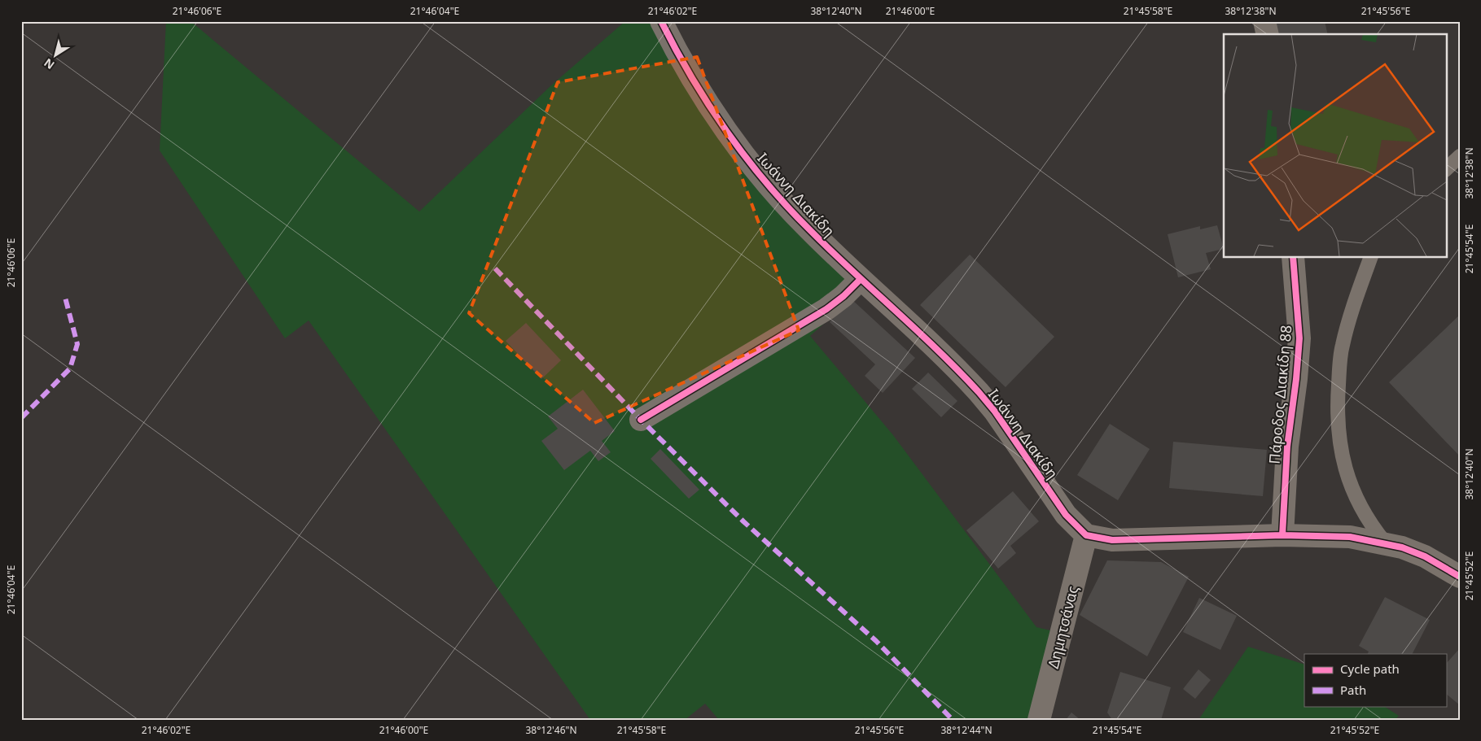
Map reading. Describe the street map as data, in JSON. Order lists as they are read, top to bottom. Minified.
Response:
{"streets":{"street":["Ιωάννη Διακίδη","Πάροδος Διακίδη 88","Δημητσάνας"]},"crossings":[["Ιωάννη Διακίδη","Δημητσάνας"]],"legend":["Cycle path","Path"],"north":"bottom left","coordinates":["21°46'06\"E","21°46'04\"E","21°46'02\"E","38°12'40\"N","21°46'00\"E","21°45'58\"E","38°12'38\"N","21°45'56\"E","21°45'54\"E","21°45'52\"E","38°12'46\"N","38°12'44\"N"]}
